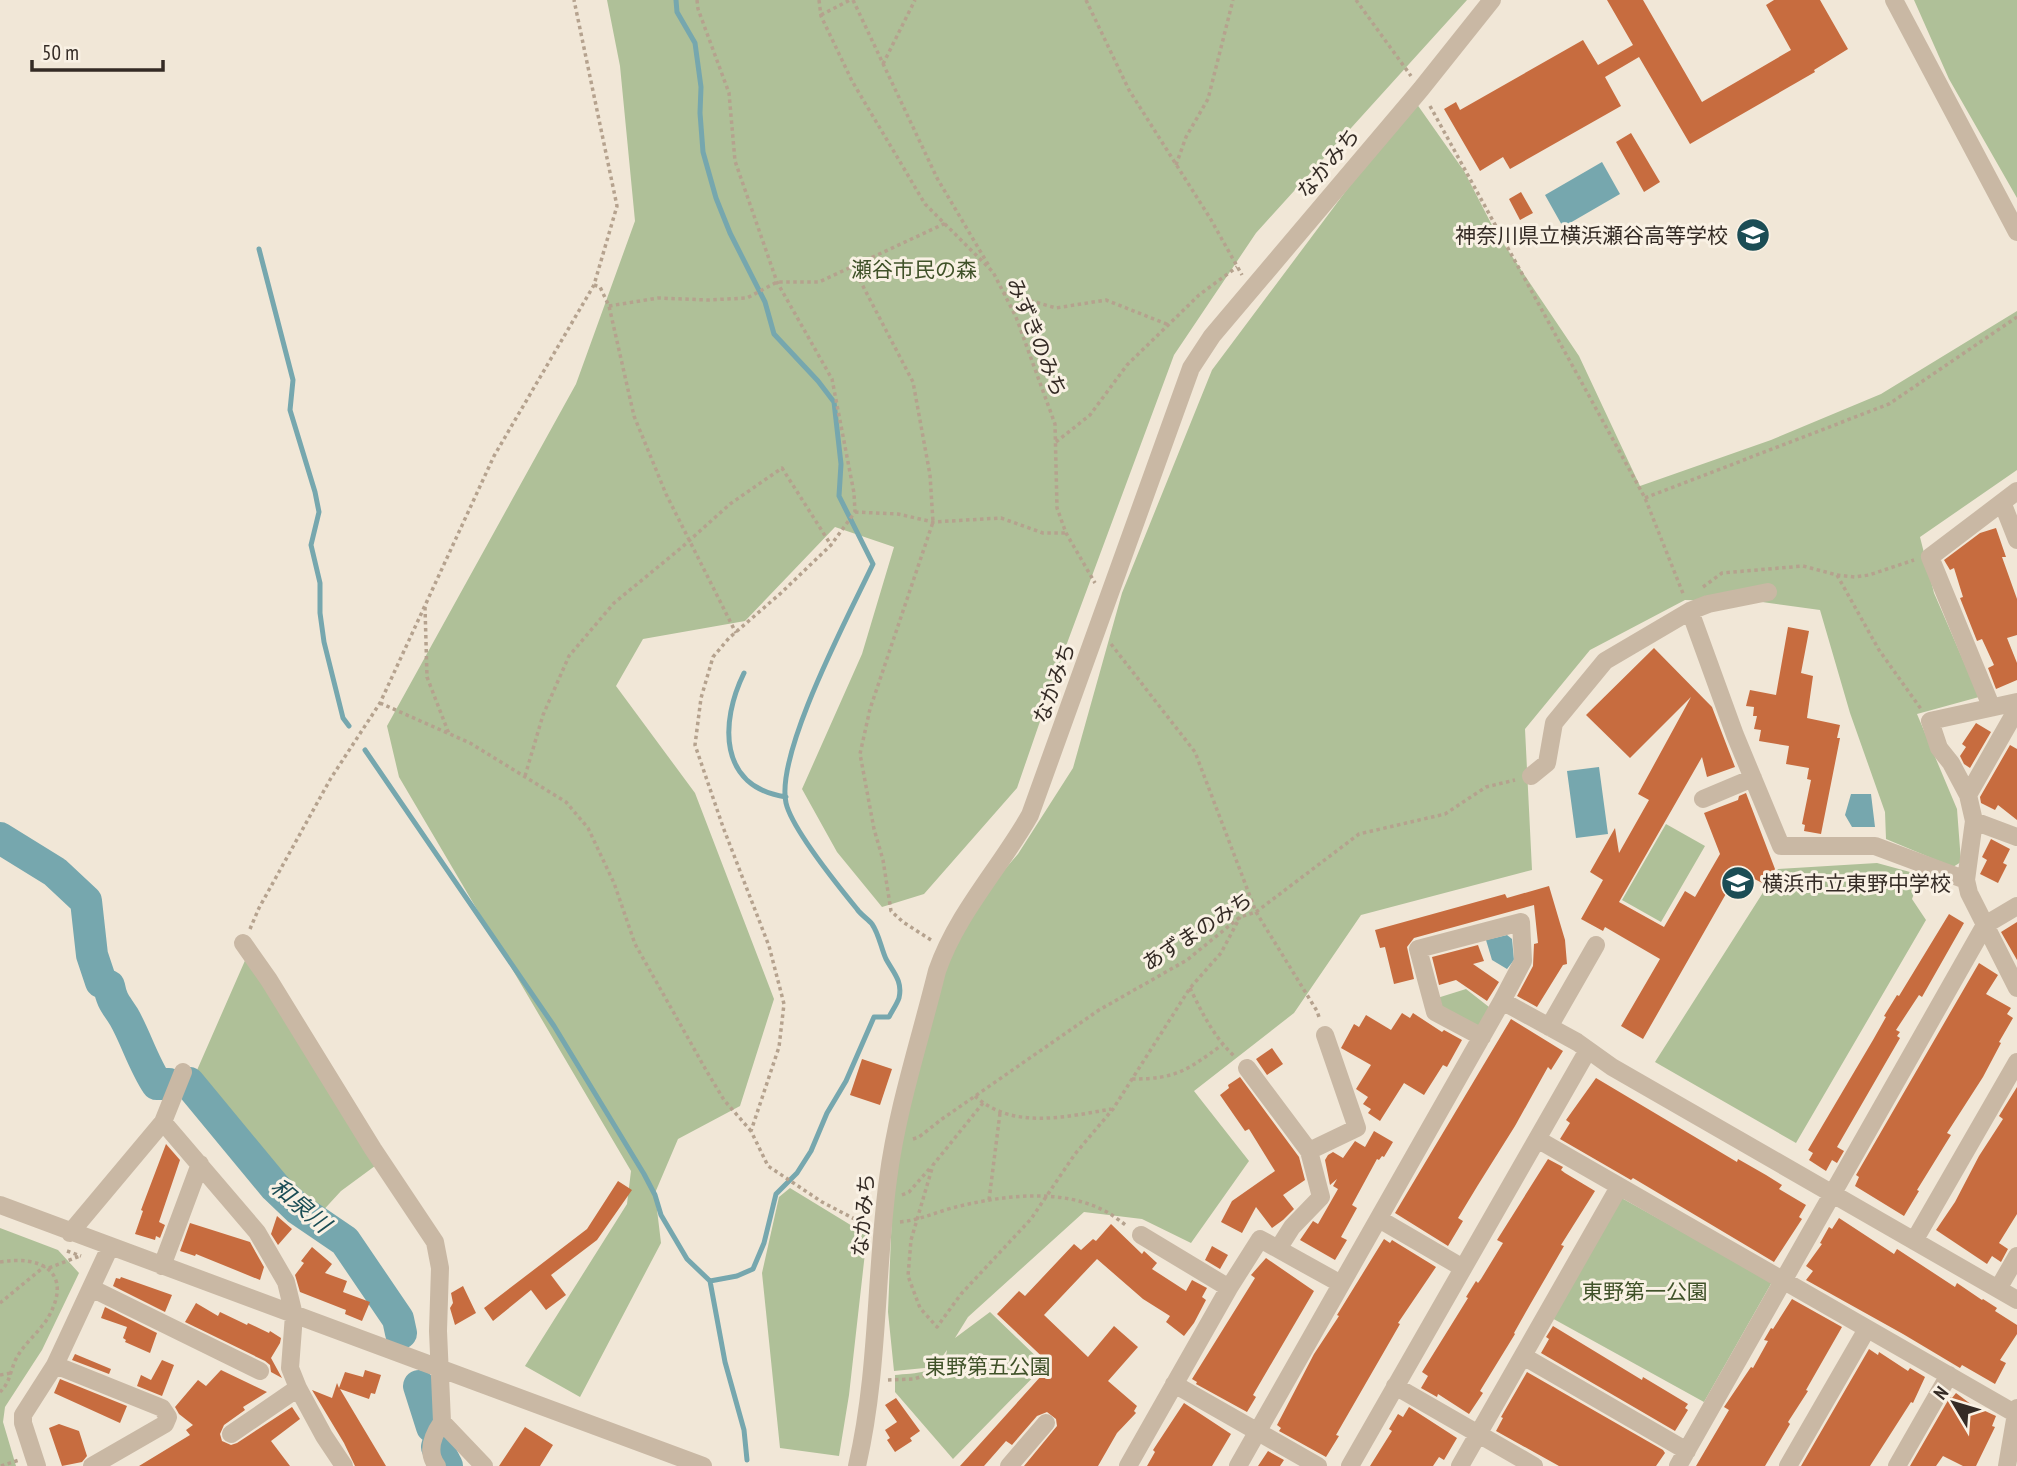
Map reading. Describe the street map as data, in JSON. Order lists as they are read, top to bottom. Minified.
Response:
{"streets":{"street":["なかみち"],"path":["みずきのみち","あずまのみち"]},"crossings":[["なかみち","みずきのみち"],["なかみち","あずまのみち"]],"water":["和泉川"],"parks":["瀬谷市民の森","東野第一公園","東野第五公園"],"places":{"school or university":["神奈川県立横浜瀬谷高等学校","横浜市立東野中学校"]},"scale_bar":"50 m","north":"top left"}
